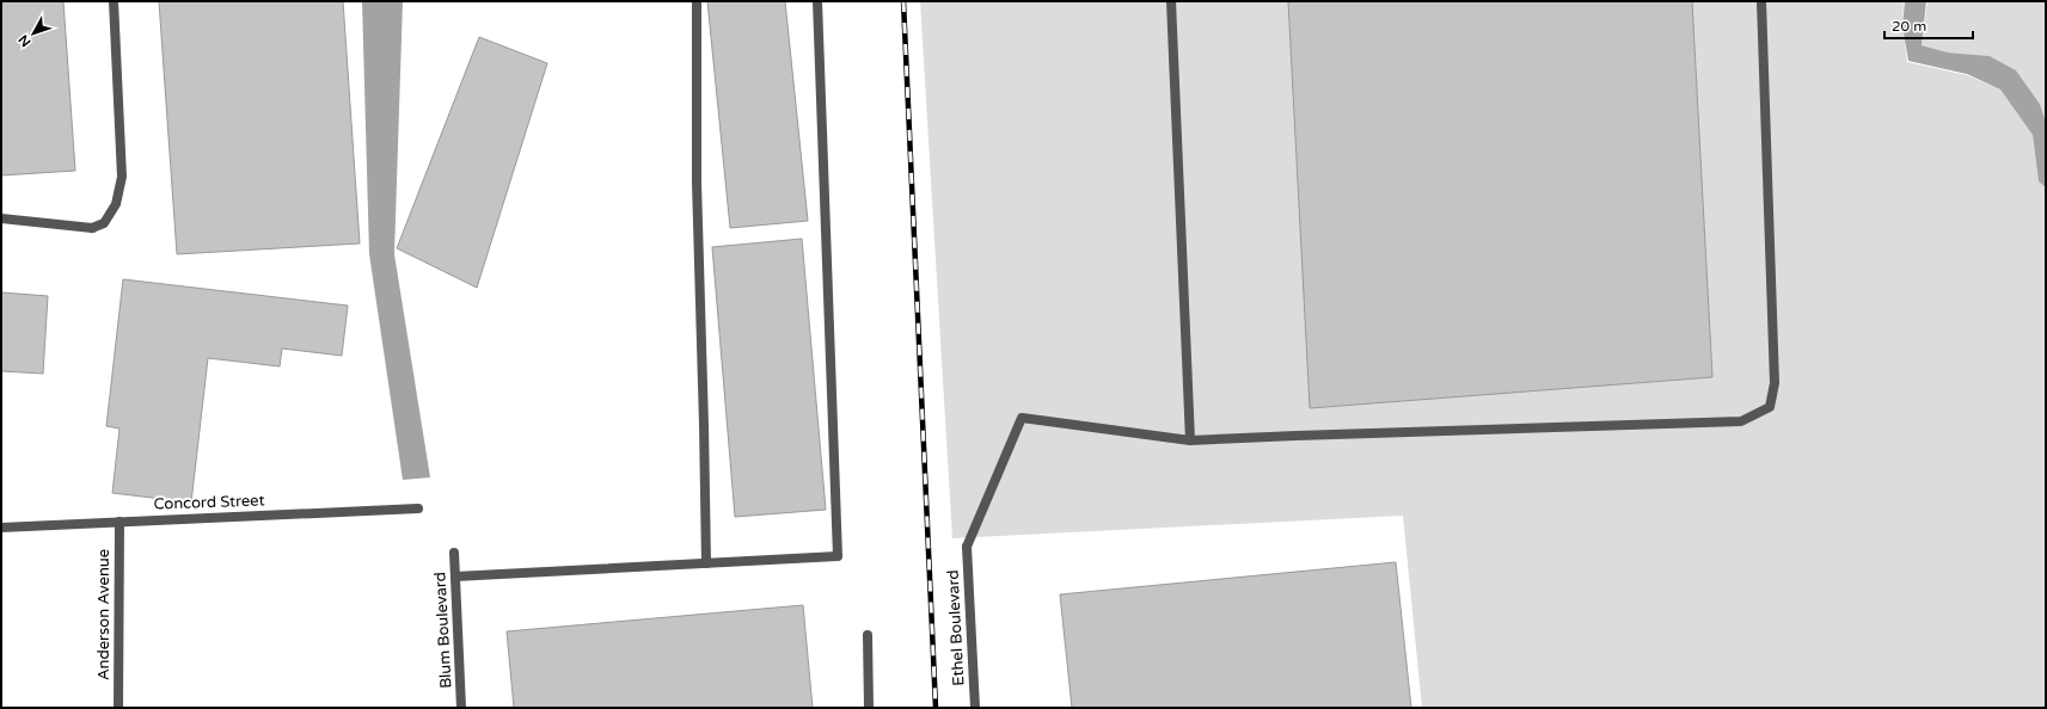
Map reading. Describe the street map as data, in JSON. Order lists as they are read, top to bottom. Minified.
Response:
{"streets":{"street":["Concord Street","Anderson Avenue","Ethel Boulevard","Blum Boulevard"]},"crossings":[["Concord Street","Anderson Avenue"]],"scale_bar":"20 m","north":"bottom left"}
